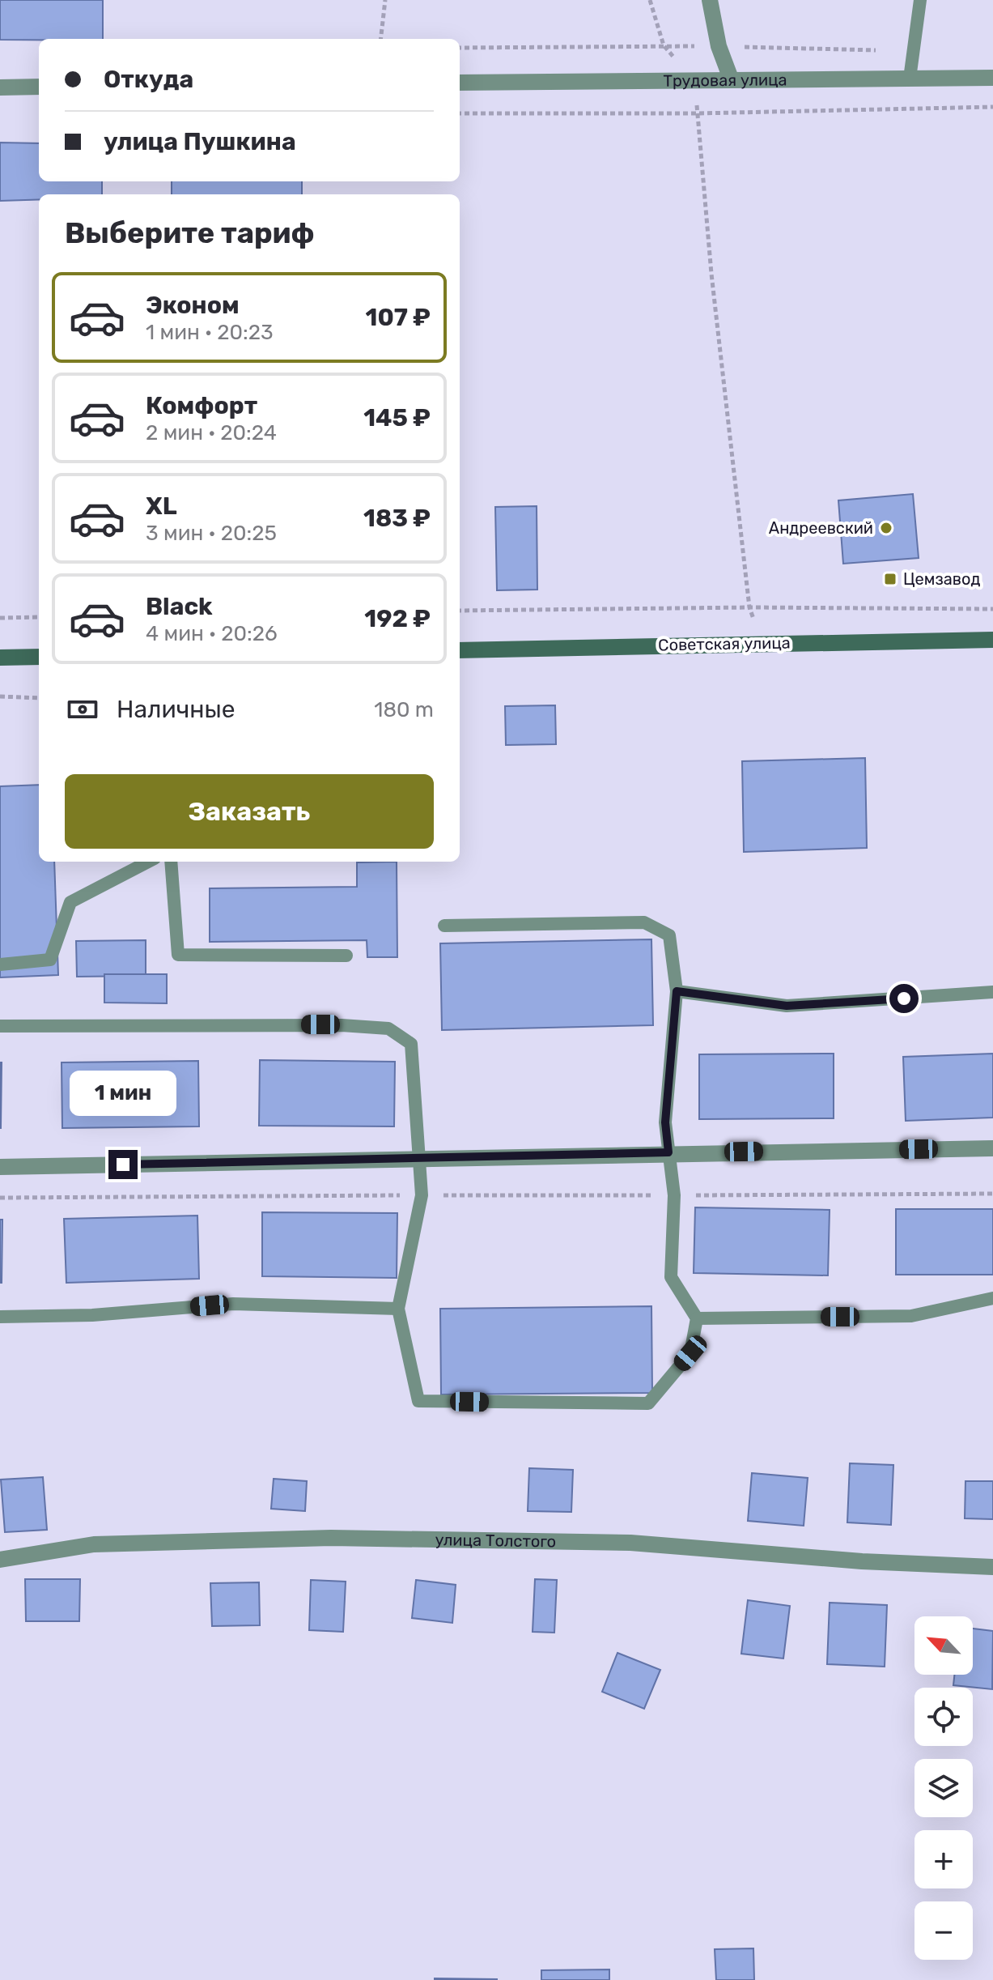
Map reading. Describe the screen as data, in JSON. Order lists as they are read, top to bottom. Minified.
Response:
{"streets":{"main road":["Советская улица"],"street":["Трудовая улица","улица Толстого"]},"places":{"other":["Андреевский"],"transit":["Цемзавод"]},"north":"top left","page":{"banner":["Откуда","улица Пушкина"],"heading":"Выберите тариф","list":[{"name":"Эконом","note":"1 мин · 20:23","value":"107 ₽"},{"name":"Комфорт","note":"2 мин · 20:24","value":"145 ₽"},{"name":"XL","note":"3 мин · 20:25","value":"183 ₽"},{"name":"Black","note":"4 мин · 20:26","value":"192 ₽"}],"pay":["Наличные","180 m"],"buttons":"Заказать","bubble":"1 мин","map_buttons":["+","−"]}}
